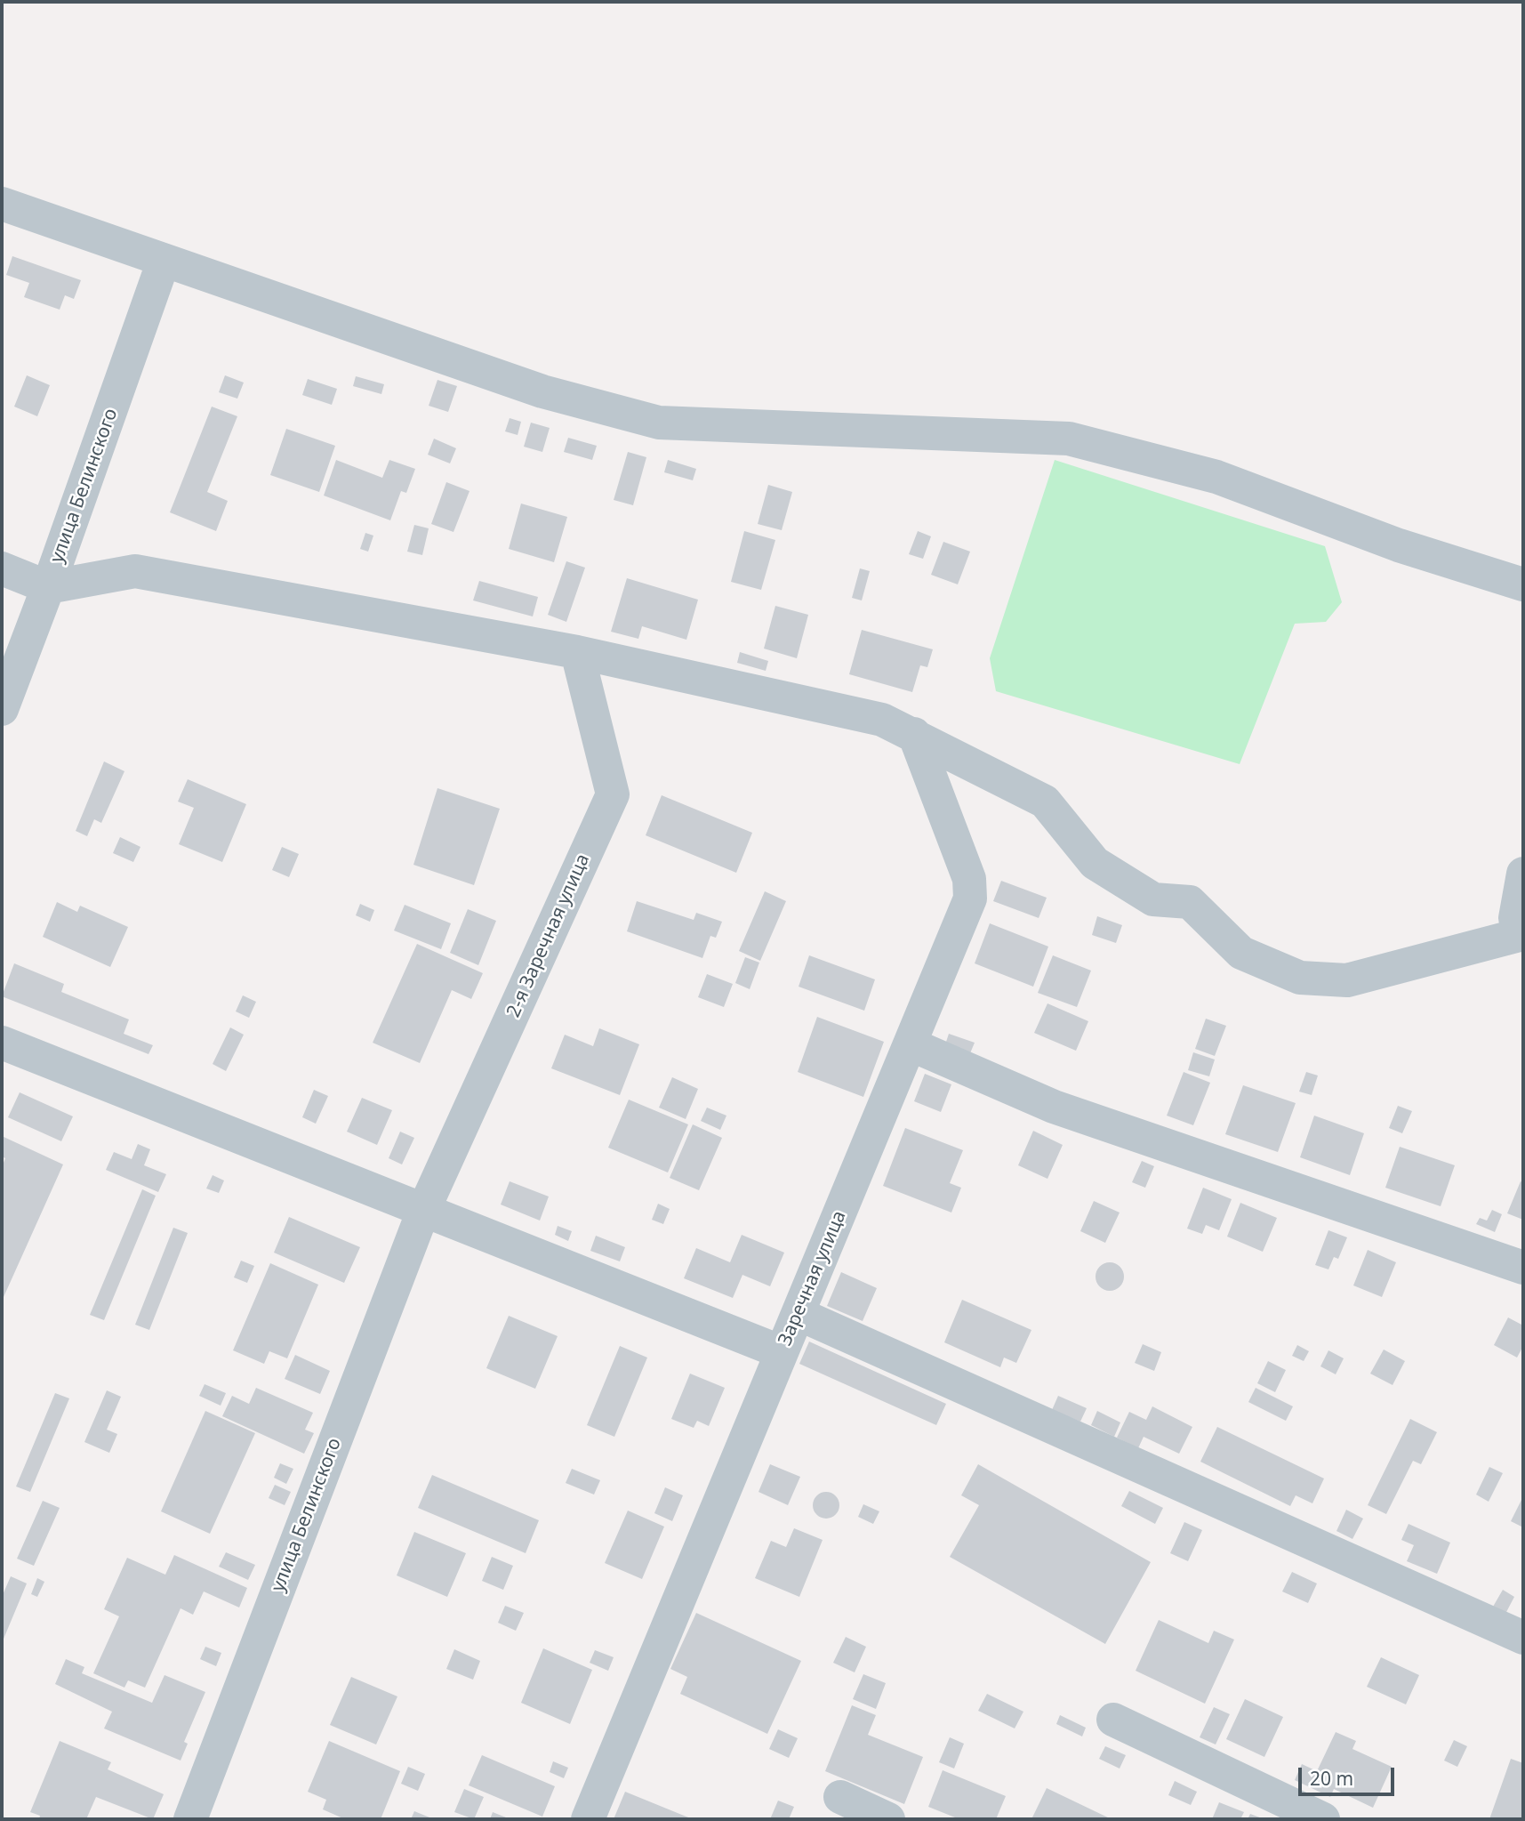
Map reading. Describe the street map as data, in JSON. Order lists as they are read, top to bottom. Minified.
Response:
{"streets":{"street":["улица Белинского","2-я Заречная улица","Заречная улица"]},"crossings":[["улица Белинского","2-я Заречная улица"]],"scale_bar":"20 m"}
